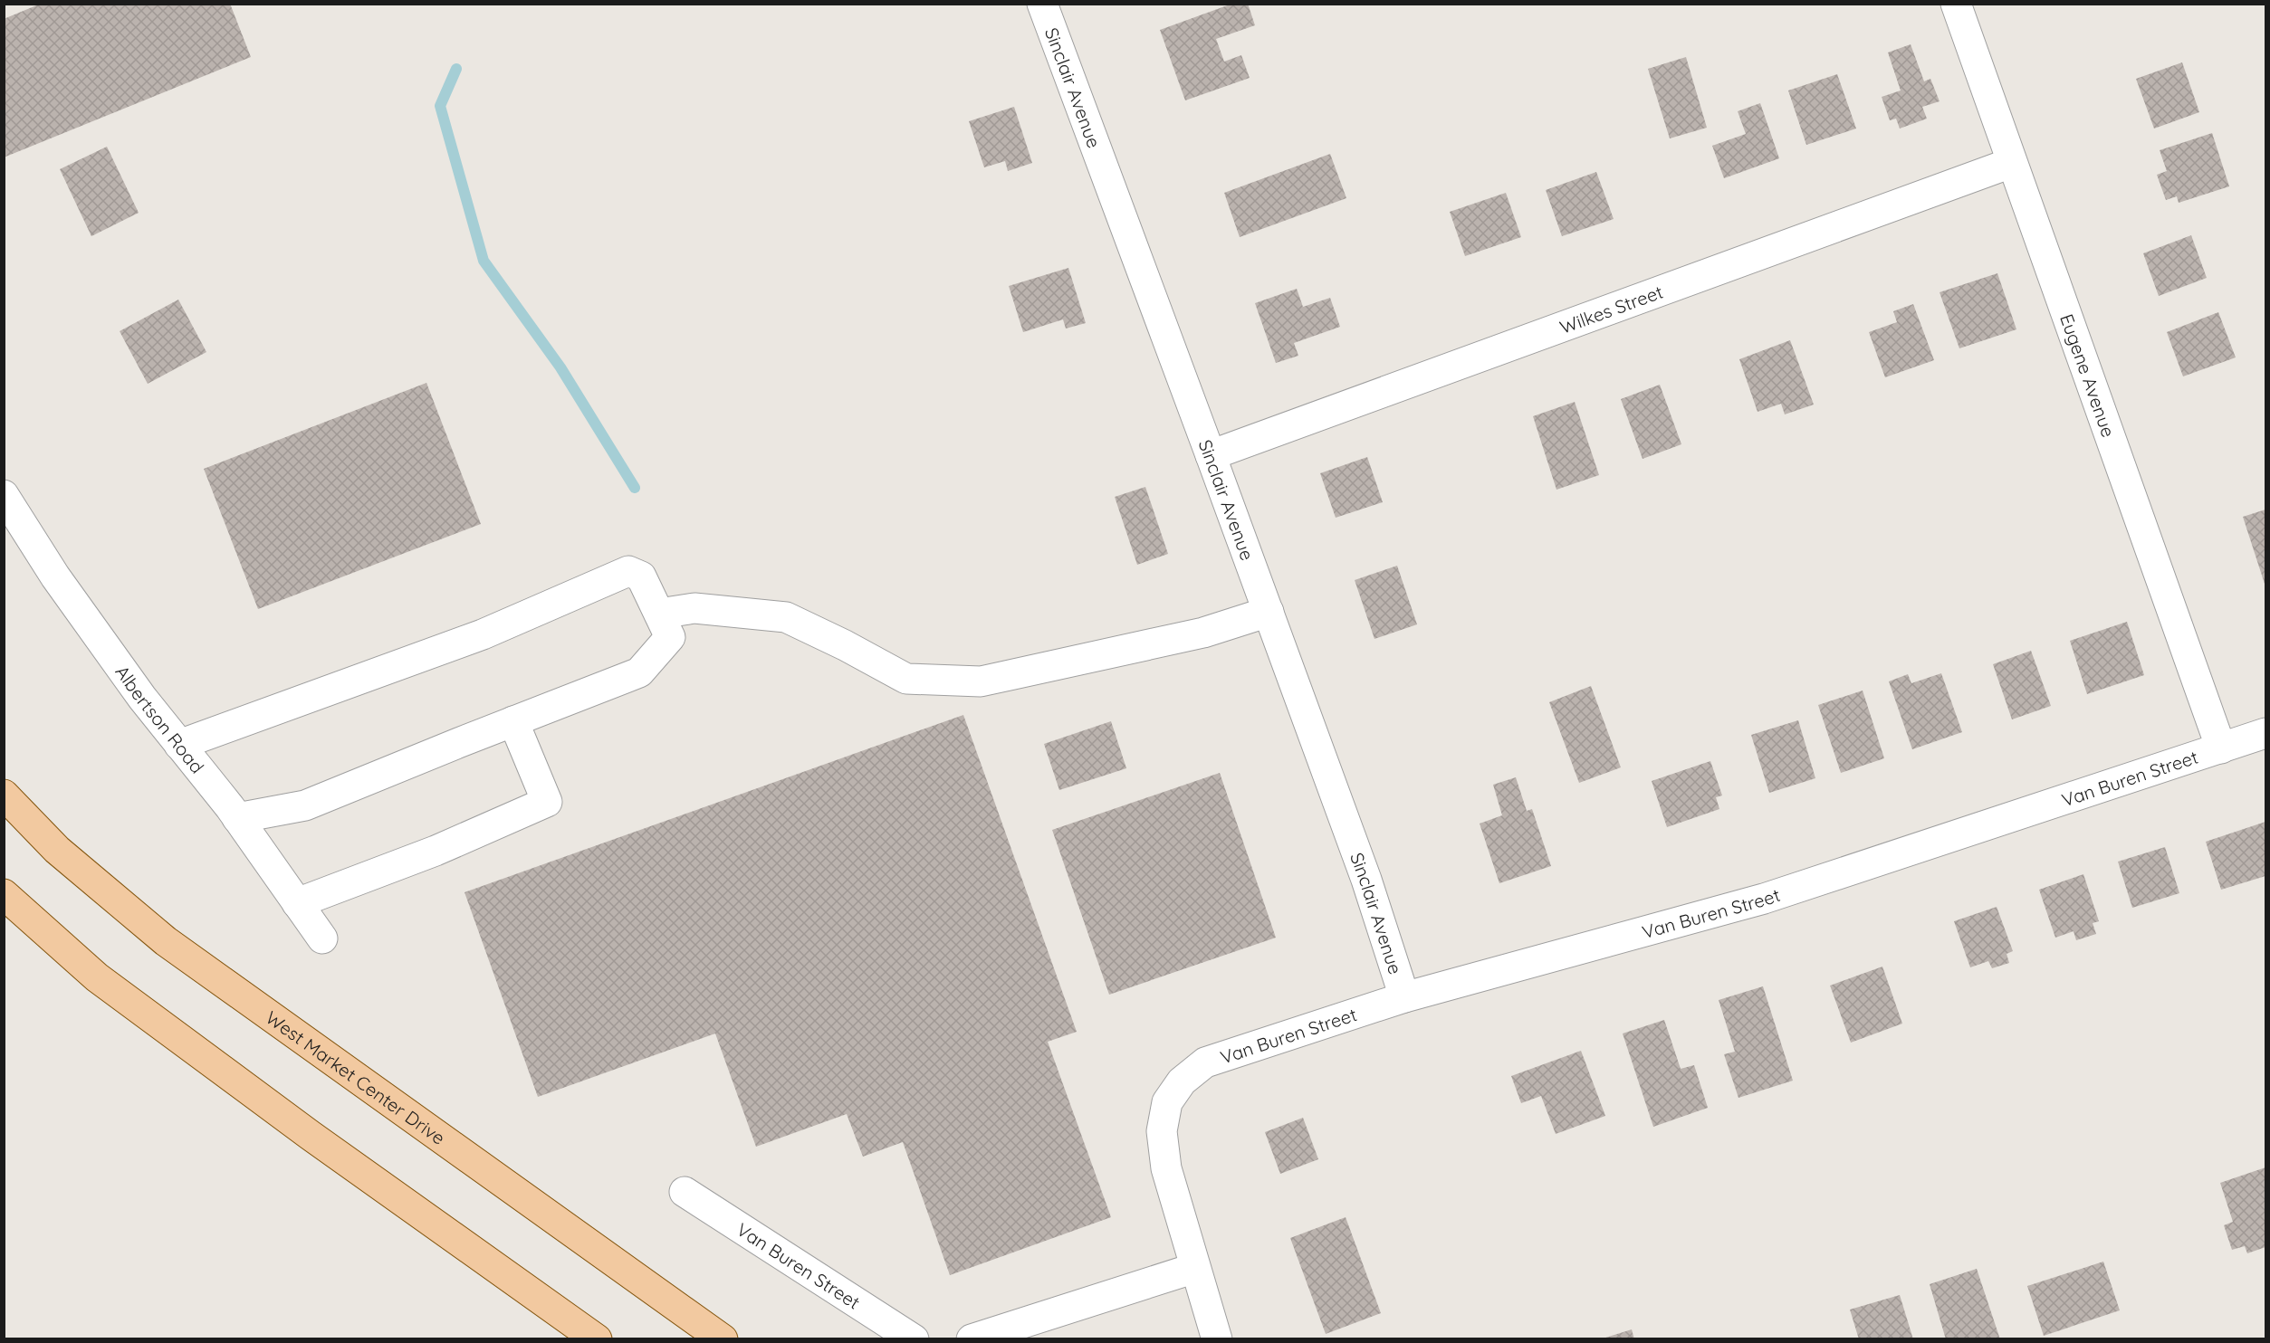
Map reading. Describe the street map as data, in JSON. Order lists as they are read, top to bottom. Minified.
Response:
{"streets":{"main road":["West Market Center Drive"],"street":["Sinclair Avenue","Wilkes Street","Eugene Avenue","Albertson Road","Van Buren Street"]},"crossings":[["Sinclair Avenue","Wilkes Street"],["Sinclair Avenue","Van Buren Street"],["Wilkes Street","Eugene Avenue"],["Eugene Avenue","Van Buren Street"]]}
